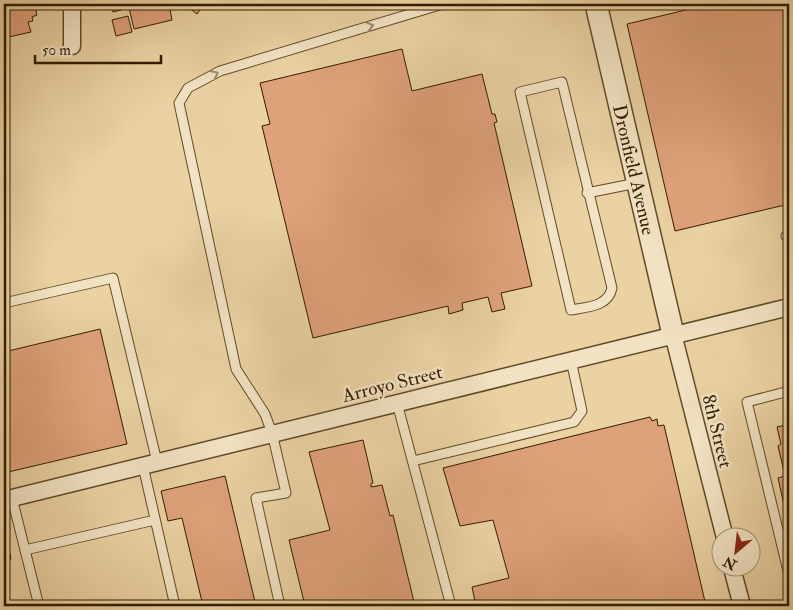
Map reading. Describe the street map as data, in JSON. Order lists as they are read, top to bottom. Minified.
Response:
{"streets":{"street":["Dronfield Avenue","Arroyo Street","8th Street"]},"crossings":[["Dronfield Avenue","Arroyo Street"],["Dronfield Avenue","8th Street"],["Arroyo Street","8th Street"]],"scale_bar":"50 m","north":"bottom left"}
